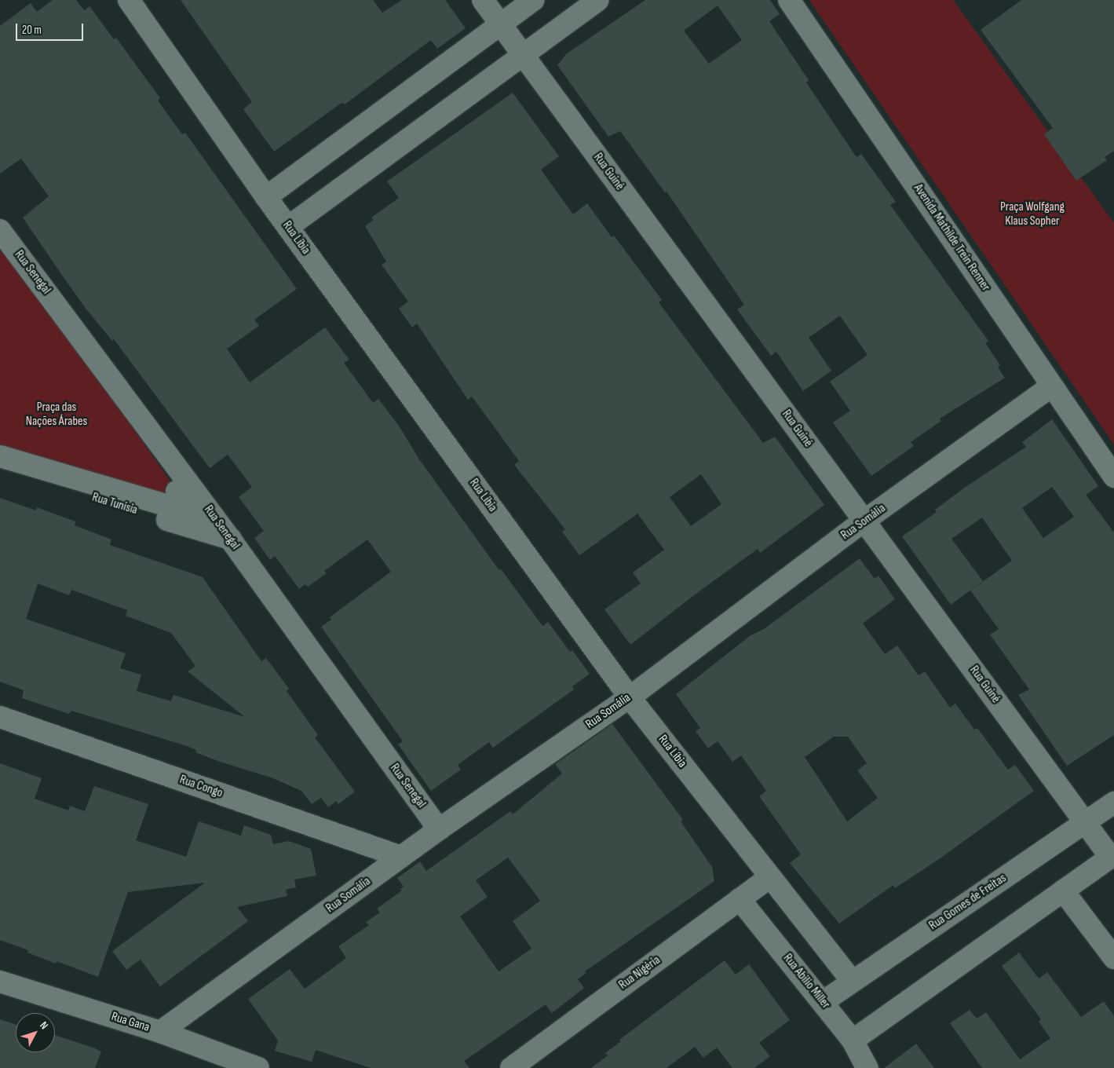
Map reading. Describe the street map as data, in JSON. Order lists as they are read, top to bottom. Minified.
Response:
{"streets":{"street":["Rua Guiné","Rua Líbia","Avenida Mathilde Trein Renner","Rua Senegal","Rua Tunísia","Rua Somália","Rua Congo","Rua Gomes de Freitas","Rua Nigéria","Rua Abilio Miller","Rua Gana"]},"crossings":[["Rua Guiné","Rua Somália"],["Rua Guiné","Rua Gomes de Freitas"],["Rua Líbia","Rua Somália"],["Rua Líbia","Rua Gomes de Freitas"],["Rua Líbia","Rua Nigéria"],["Avenida Mathilde Trein Renner","Rua Somália"],["Rua Senegal","Rua Tunísia"],["Rua Senegal","Rua Somália"],["Rua Somália","Rua Congo"],["Rua Somália","Rua Gana"],["Rua Gomes de Freitas","Rua Abilio Miller"],["Rua Nigéria","Rua Abilio Miller"]],"parks":["Praça Wolfgang Klaus Sopher","Praça das Nações Árabes"],"scale_bar":"20 m","north":"top right"}
